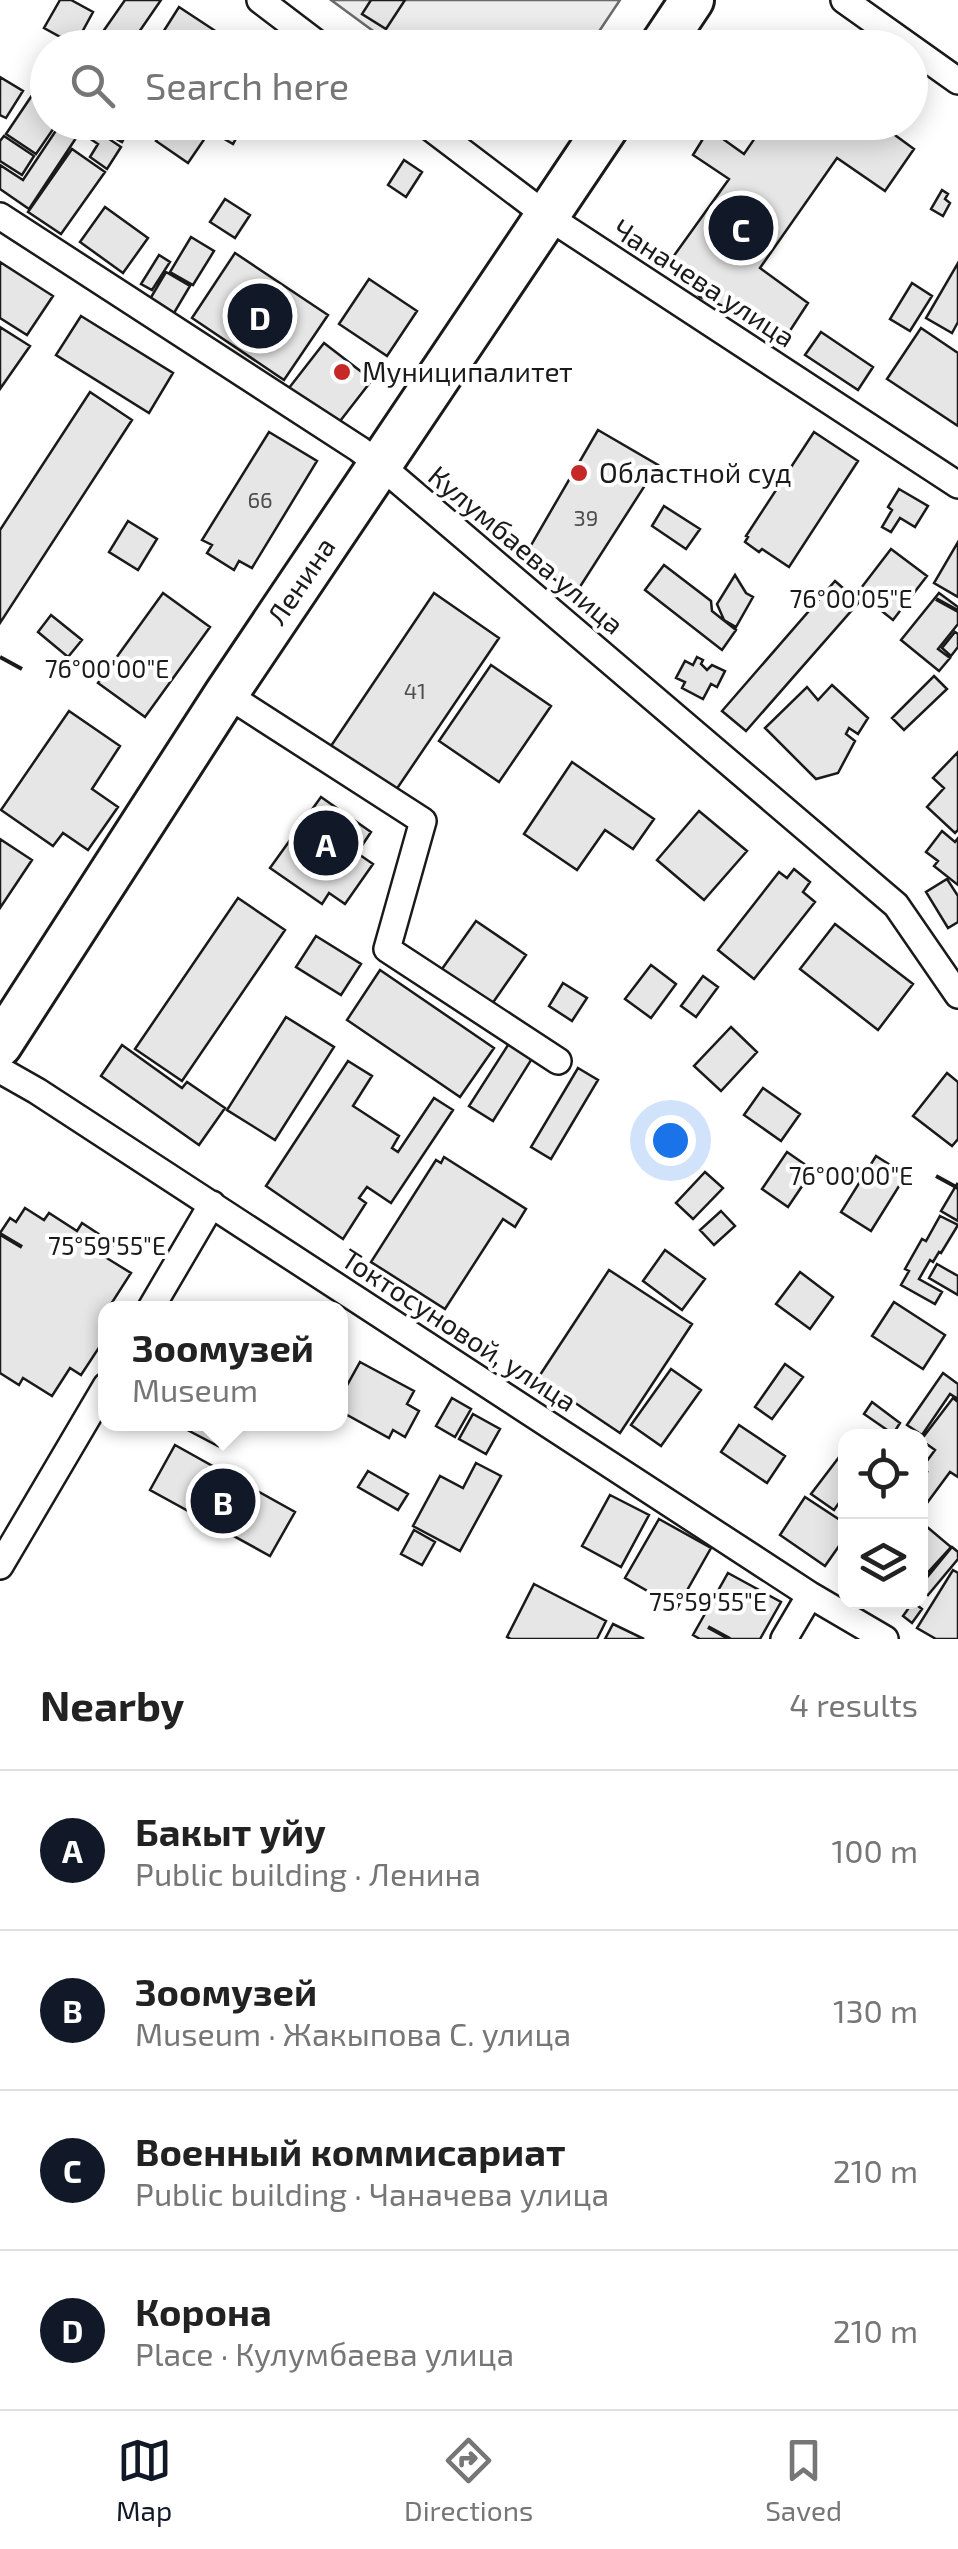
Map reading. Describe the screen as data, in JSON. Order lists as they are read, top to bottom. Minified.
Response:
{"streets":{"main road":["Ленина"],"street":["Чаначева улица","Кулумбаева улица","Токтосуновой, улица"]},"crossings":[["Чаначева улица","Ленина"],["Кулумбаева улица","Ленина"]],"places":["Муниципалитет","Областной суд"],"house_numbers":["66","39","41"],"page":{"search":"Search here","pins":["C","D","A","B"],"popup":["Зоомузей","Museum"],"heading":["Nearby","4 results"],"list":[{"mark":"A","name":"Бакыт уйу","note":"Public building · Ленина","value":"100 m"},{"mark":"B","name":"Зоомузей","note":"Museum · Жакыпова С. улица","value":"130 m"},{"mark":"C","name":"Военный коммисариат","note":"Public building · Чаначева улица","value":"210 m"},{"mark":"D","name":"Корона","note":"Place · Кулумбаева улица","value":"210 m"}],"nav":["Map","Directions","Saved"]},"coordinates":["76°00'05\"E","76°00'00\"E","75°59'55\"E"]}
